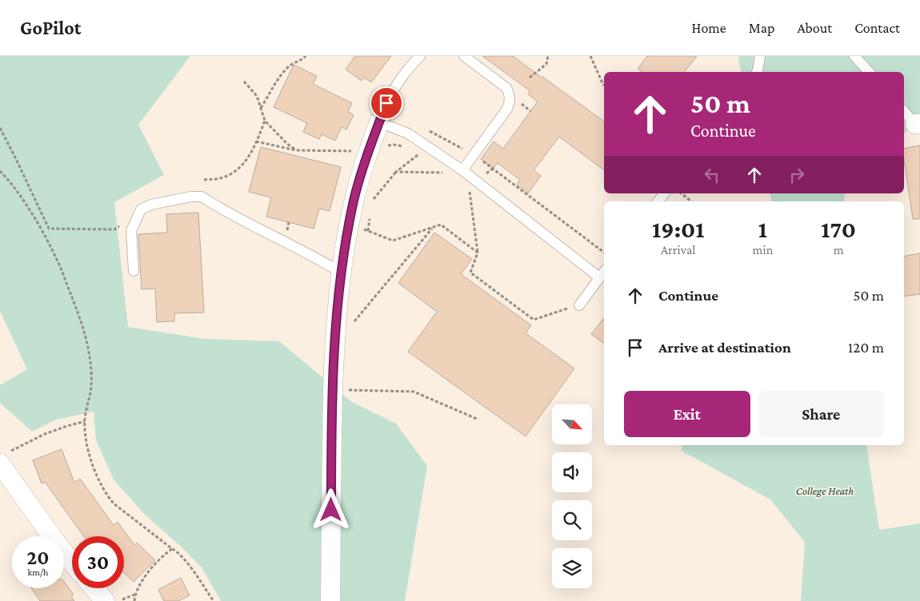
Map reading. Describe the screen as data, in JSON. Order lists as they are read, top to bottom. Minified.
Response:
{"parks":["College Heath"],"north":"bottom right","page":{"header":"GoPilot","nav":["Home","Map","About","Contact"],"turn":["50 m","Continue"],"eta":["19:01","Arrival","1","min","170","m"],"list":[{"name":"Continue","value":"50 m"},{"name":"Arrive at destination","value":"120 m"}],"buttons":["Exit","Share"],"speed":"20 km/h","limit":"30"}}
